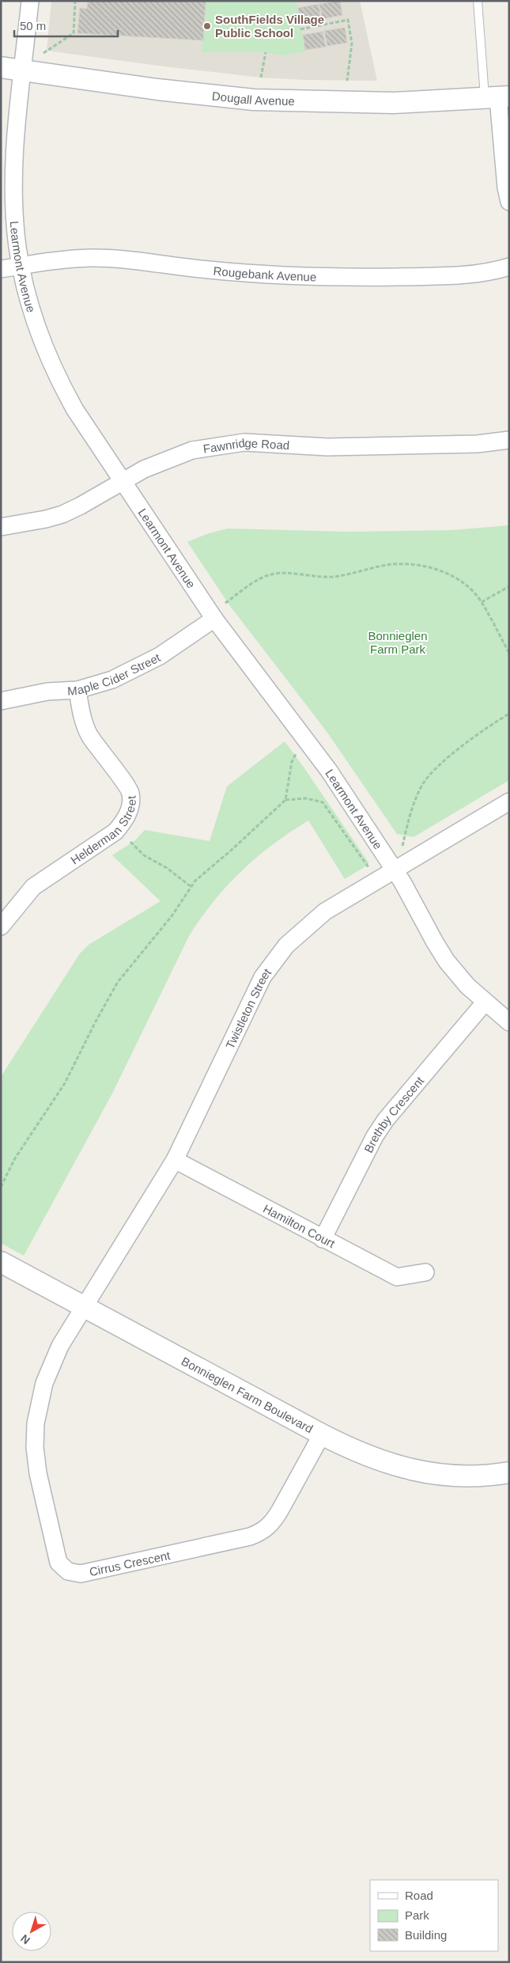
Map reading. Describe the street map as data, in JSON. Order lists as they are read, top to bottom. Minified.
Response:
{"streets":{"street":["Dougall Avenue","Learmont Avenue","Rougebank Avenue","Fawnridge Road","Maple Cider Street","Helderman Street","Twistleton Street","Brethby Crescent","Hamilton Court","Bonnieglen Farm Boulevard","Cirrus Crescent"]},"crossings":[["Dougall Avenue","Learmont Avenue"],["Learmont Avenue","Rougebank Avenue"],["Learmont Avenue","Fawnridge Road"],["Learmont Avenue","Maple Cider Street"],["Learmont Avenue","Twistleton Street"],["Learmont Avenue","Brethby Crescent"],["Maple Cider Street","Helderman Street"],["Twistleton Street","Hamilton Court"],["Twistleton Street","Bonnieglen Farm Boulevard"],["Twistleton Street","Cirrus Crescent"],["Brethby Crescent","Hamilton Court"],["Bonnieglen Farm Boulevard","Cirrus Crescent"]],"parks":["Bonnieglen Farm Park"],"places":["SouthFields Village Public School"],"legend":["Road","Park","Building"],"scale_bar":"50 m","north":"bottom left"}
